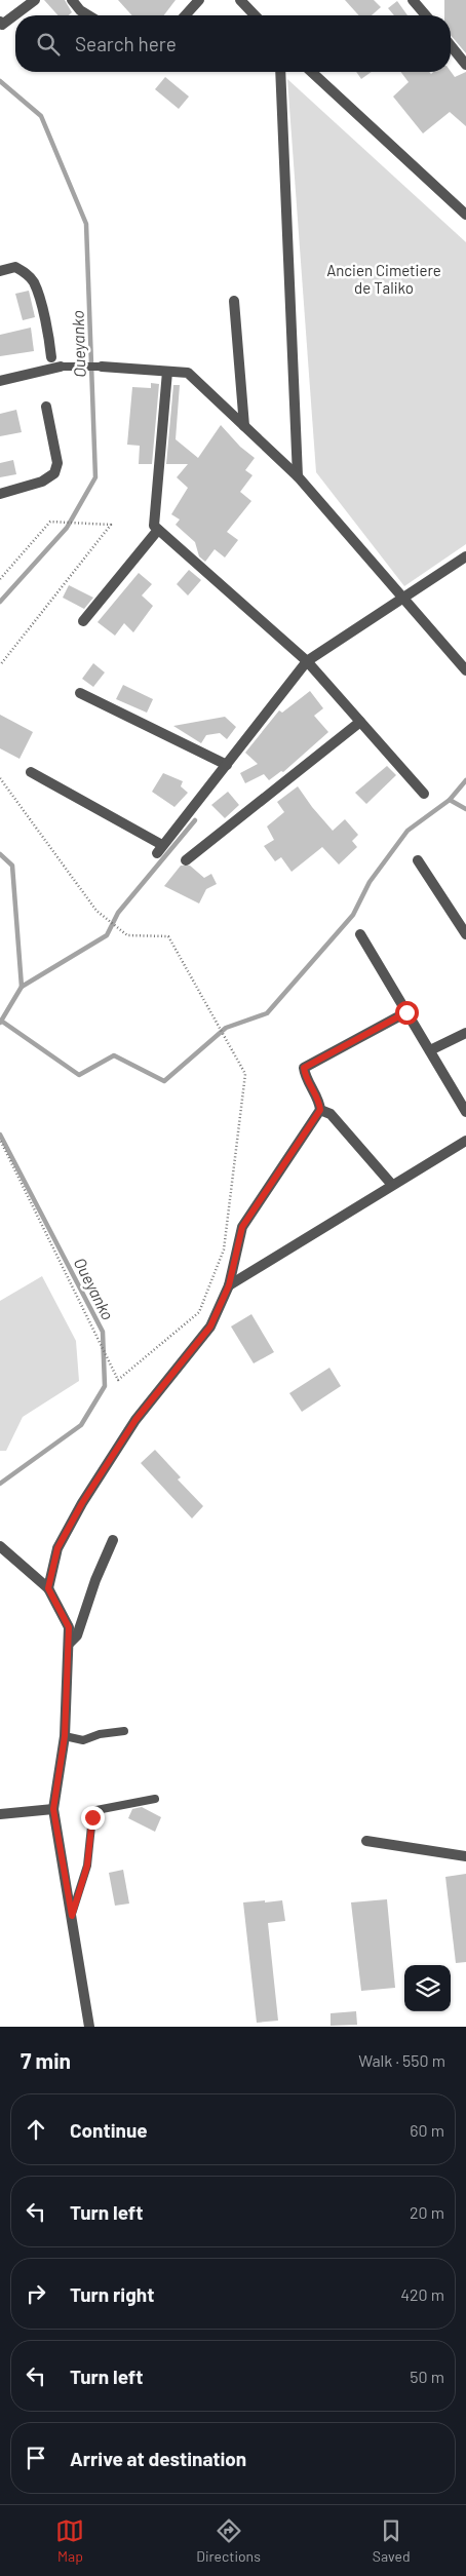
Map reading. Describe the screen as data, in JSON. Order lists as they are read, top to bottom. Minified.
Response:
{"water":["Oueyanko"],"parks":["Ancien Cimetiere de Taliko"],"page":{"search":"Search here","heading":["7 min","Walk · 550 m"],"list":[["Continue","60 m"],["Turn left","20 m"],["Turn right","420 m"],["Turn left","50 m"],"Arrive at destination"],"nav":["Map","Directions","Saved"]}}
